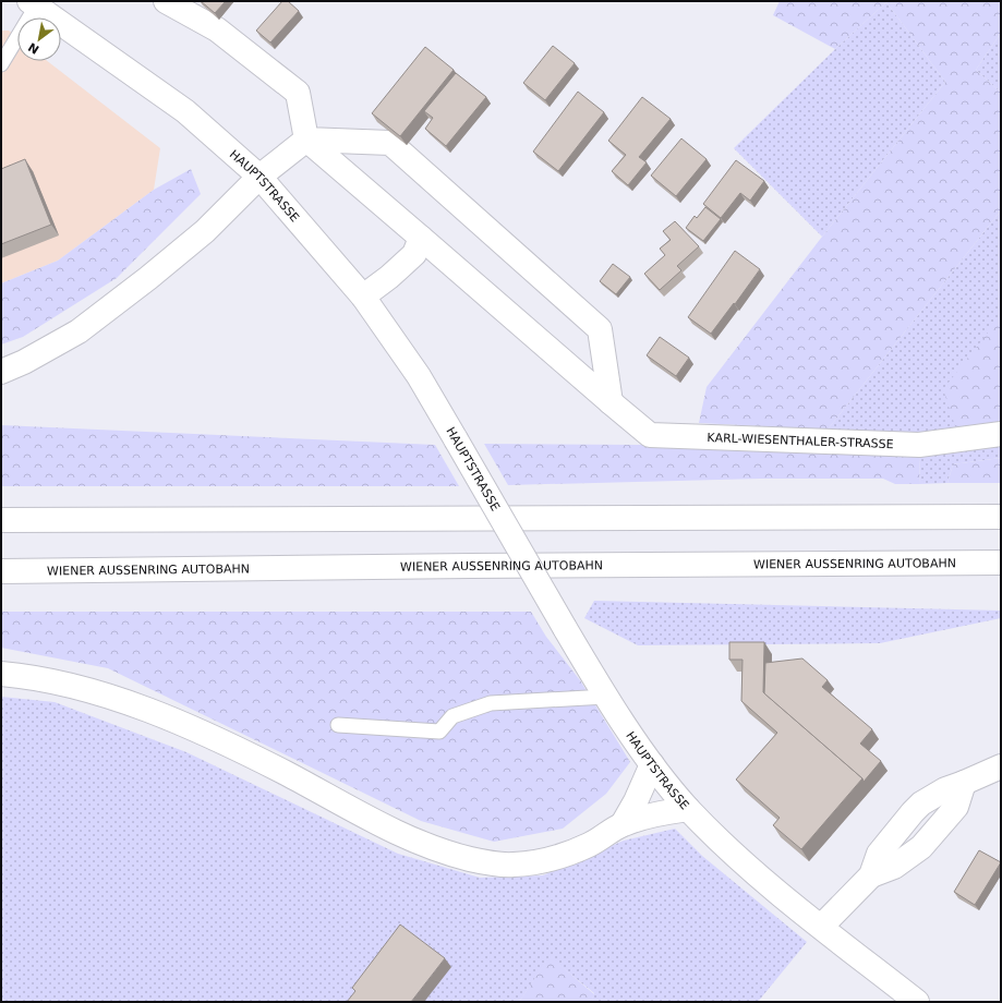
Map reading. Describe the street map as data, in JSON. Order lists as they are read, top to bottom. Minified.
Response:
{"streets":{"main road":["HAUPTSTRASSE","KARL-WIESENTHALER-STRASSE","WIENER AUSSENRING AUTOBAHN"]},"north":"bottom left"}
